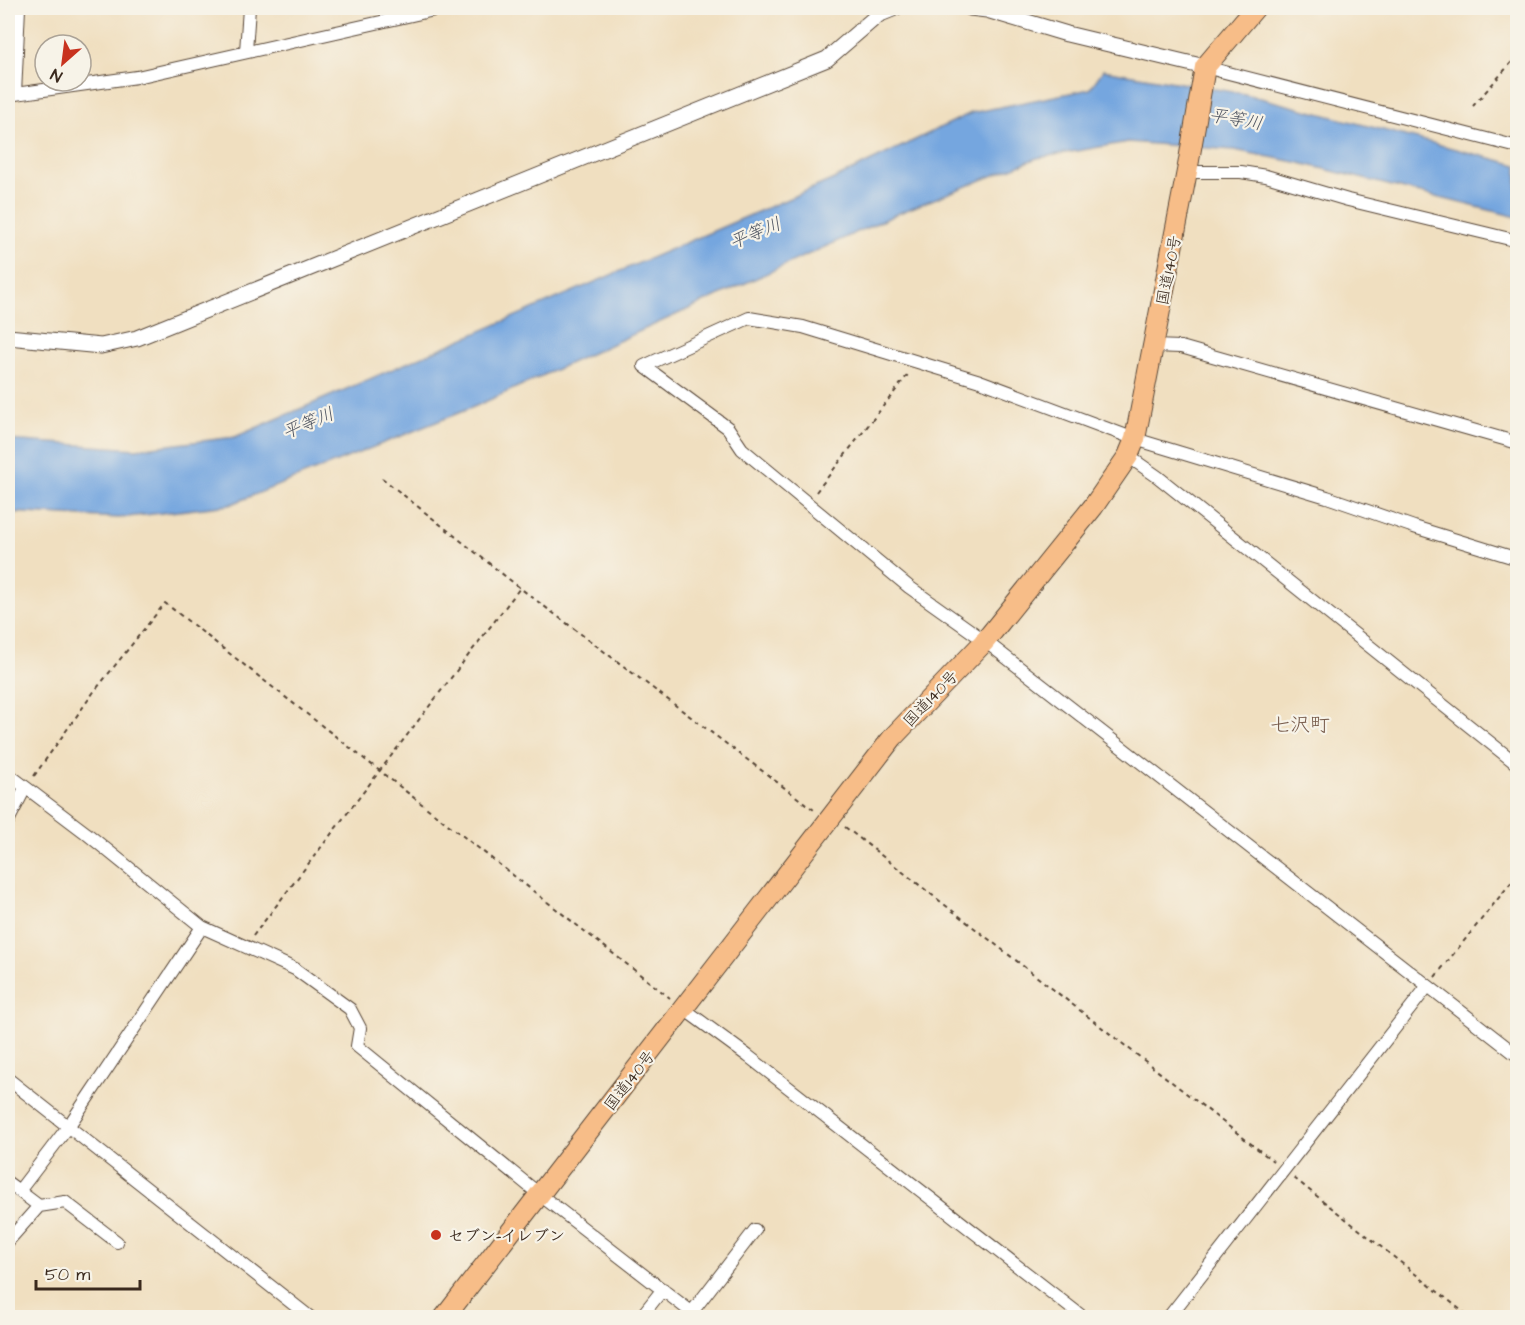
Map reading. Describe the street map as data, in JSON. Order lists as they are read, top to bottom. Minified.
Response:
{"streets":{"highway":["国道140号"]},"districts":["七沢町"],"water":["平等川"],"places":["セブン-イレブン"],"scale_bar":"50 m","north":"bottom left"}
